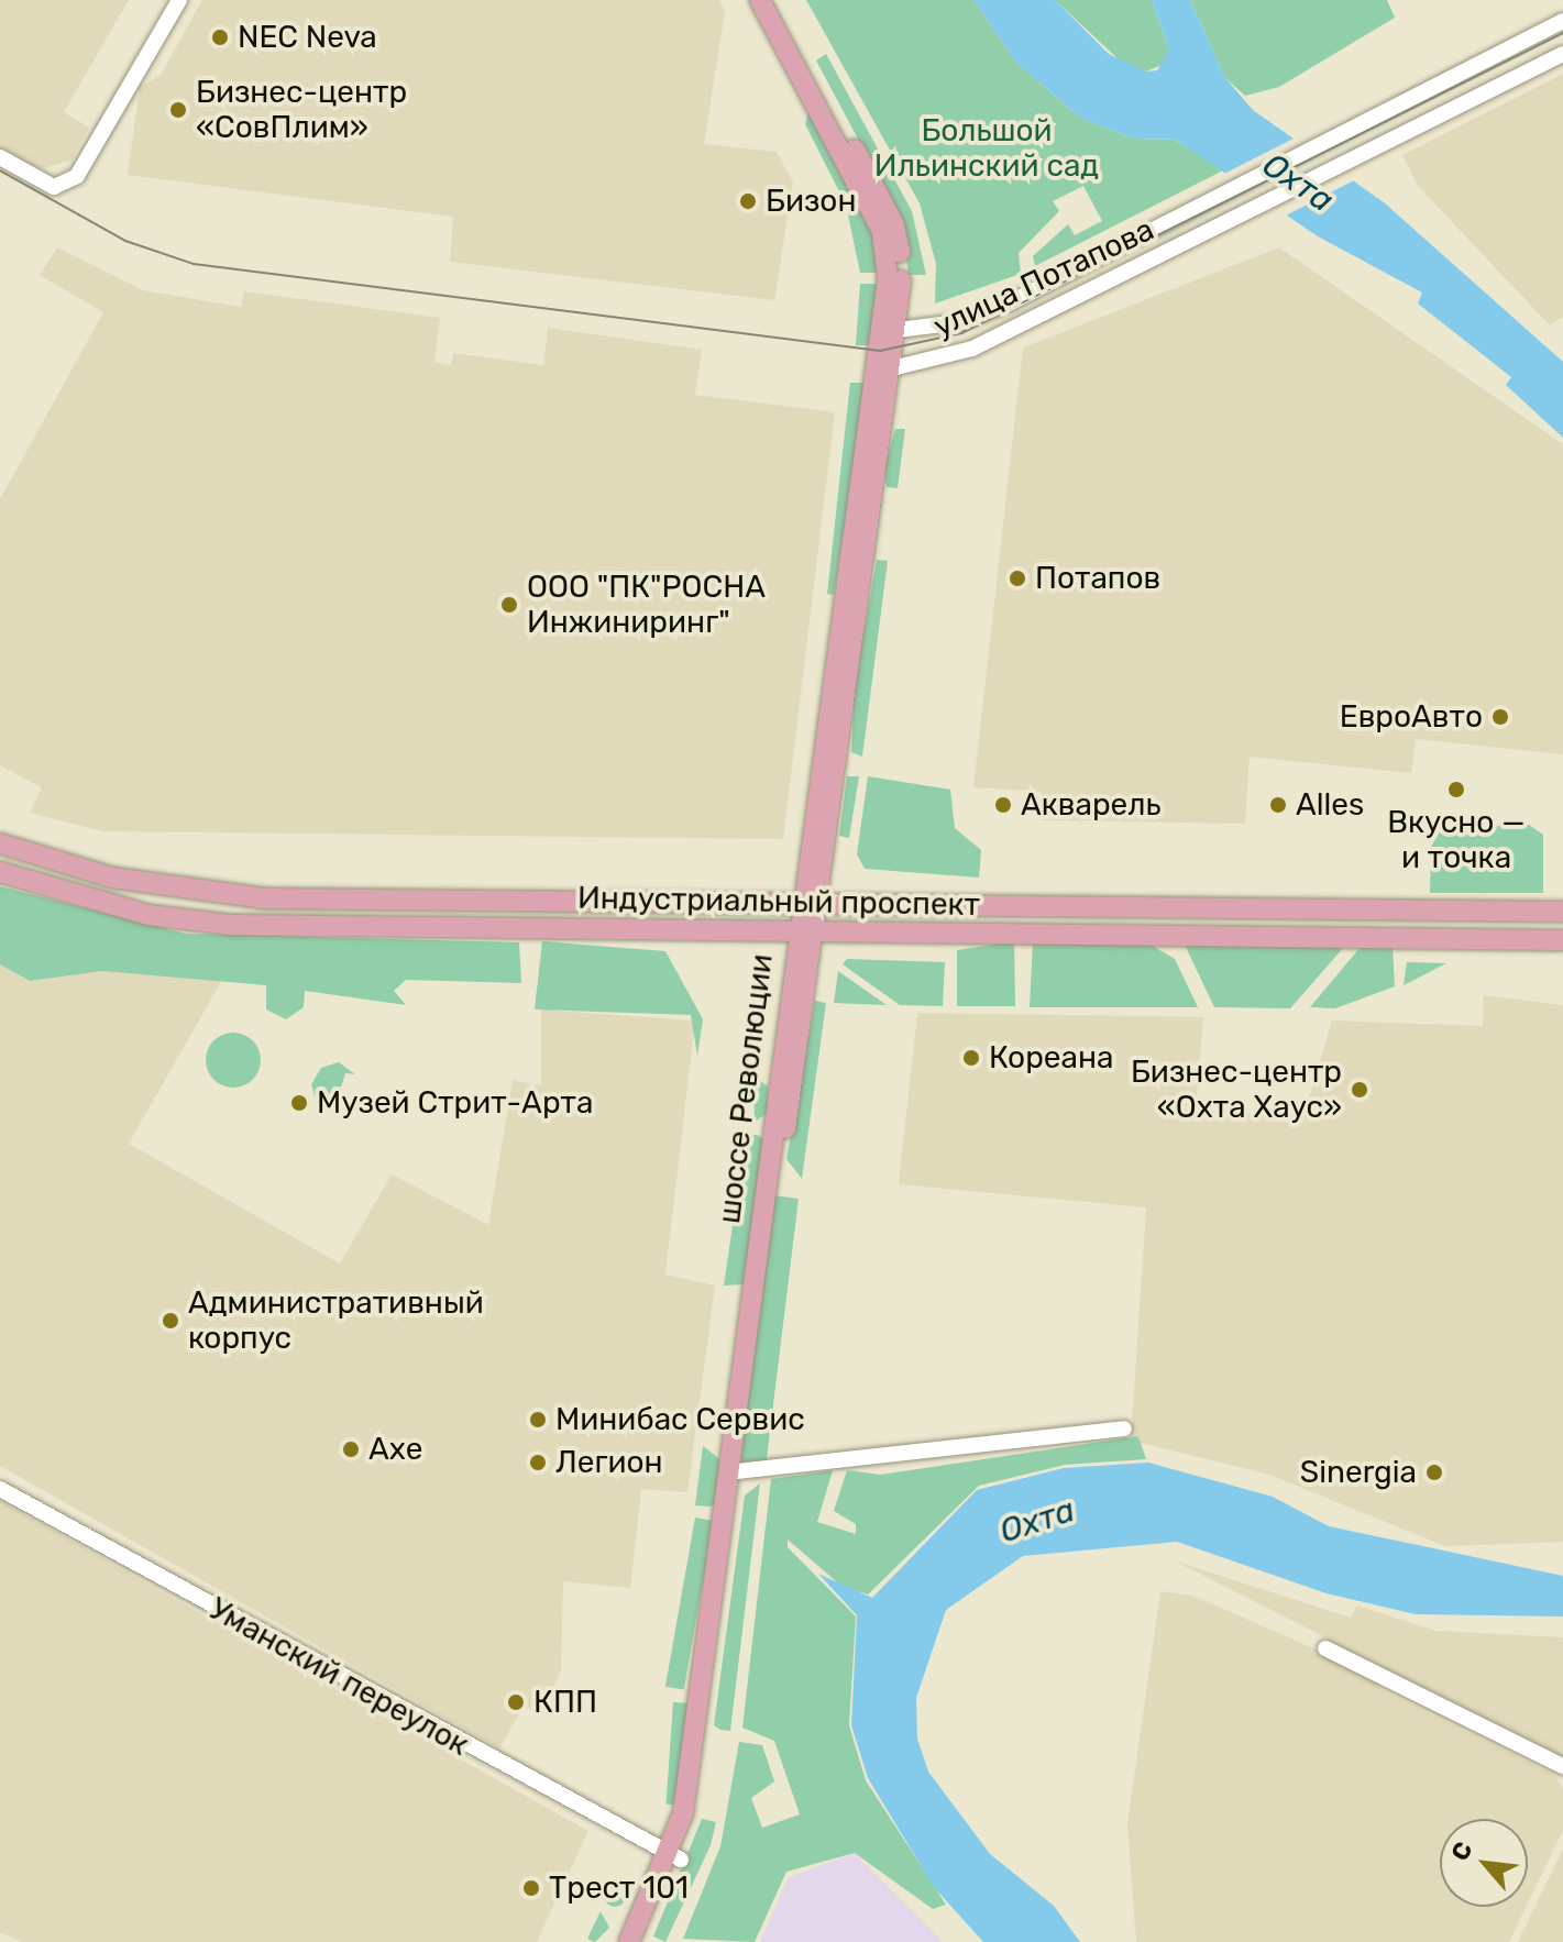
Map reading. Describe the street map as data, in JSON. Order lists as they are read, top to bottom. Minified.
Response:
{"streets":{"main road":["улица Потапова","Индустриальный проспект","шоссе Революции"],"street":["Уманский переулок"]},"crossings":[["улица Потапова","шоссе Революции"],["Индустриальный проспект","шоссе Революции"],["шоссе Революции","Уманский переулок"]],"water":["Охта"],"parks":["Большой Ильинский сад"],"places":["NEC Neva","Бизнес-центр «СовПлим»","Бизон","Потапов","ООО \"ПК\"РОСНА Инжиниринг\"","ЕвроАвто","Вкусно — и точка","Акварель","Alles","Кореана","Бизнес-центр «Охта Хаус»","Музей Стрит-Арта","Административный корпус","Минибас Сервис","Ахе","Легион","Sinergia","КПП","Трест 101"],"north":"top left"}
